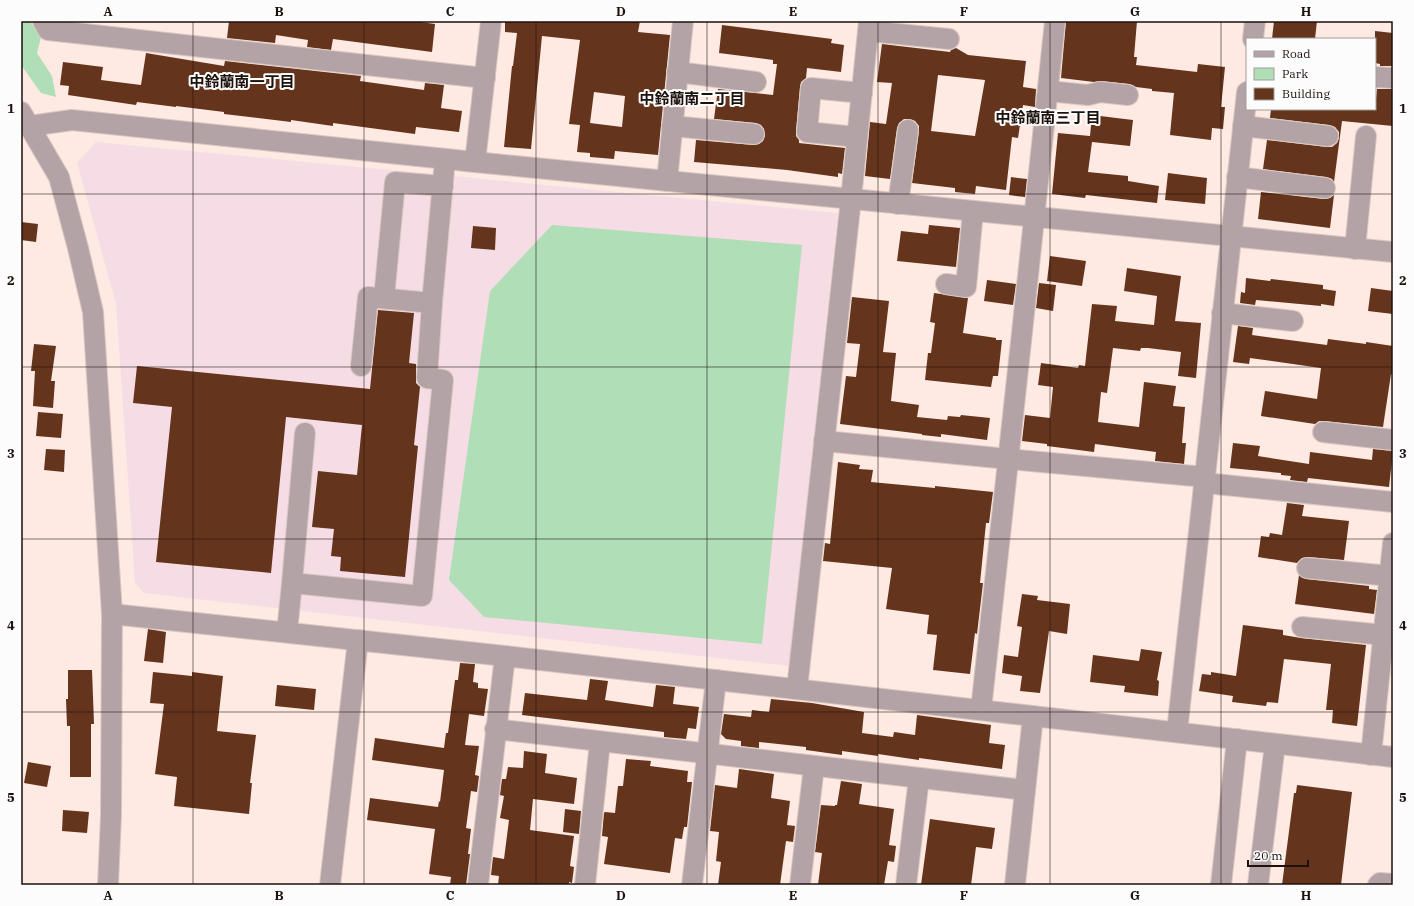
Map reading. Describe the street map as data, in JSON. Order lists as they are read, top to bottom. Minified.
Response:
{"districts":["中鈴蘭南一丁目","中鈴蘭南二丁目","中鈴蘭南三丁目"],"legend":["Road","Park","Building"],"scale_bar":"20 m","grid":{"columns":["A","B","C","D","E","F","G","H"],"rows":["1","2","3","4","5"]}}
